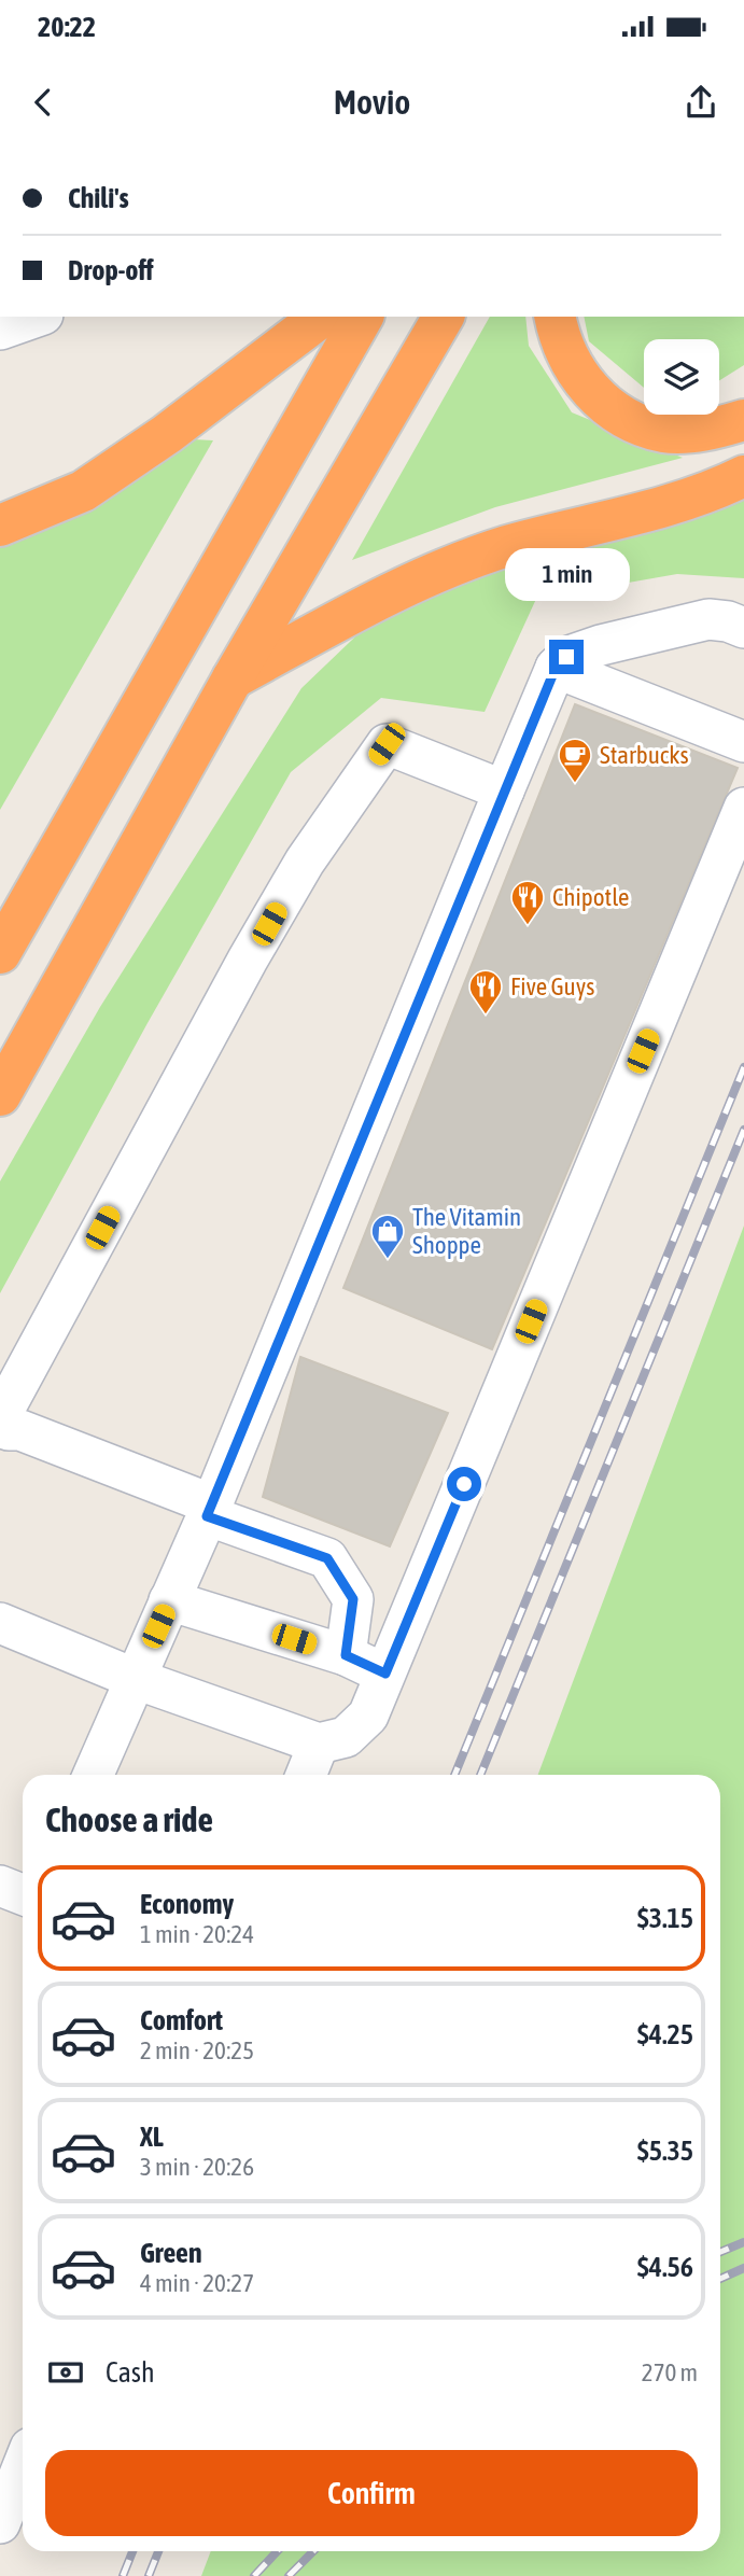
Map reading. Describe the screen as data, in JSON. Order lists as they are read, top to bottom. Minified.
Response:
{"places":{"cafe":["Starbucks"],"restaurant":["Chipotle","Five Guys"],"shop":["The Vitamin Shoppe"]},"page":{"status":"20:22","header":"Movio","banner":["Chili's","Drop-off"],"bubble":"1 min","heading":"Choose a ride","list":[{"name":"Economy","note":"1 min · 20:24","value":"$3.15"},{"name":"Comfort","note":"2 min · 20:25","value":"$4.25"},{"name":"XL","note":"3 min · 20:26","value":"$5.35"},{"name":"Green","note":"4 min · 20:27","value":"$4.56"}],"pay":["Cash","270 m"],"buttons":"Confirm"}}
